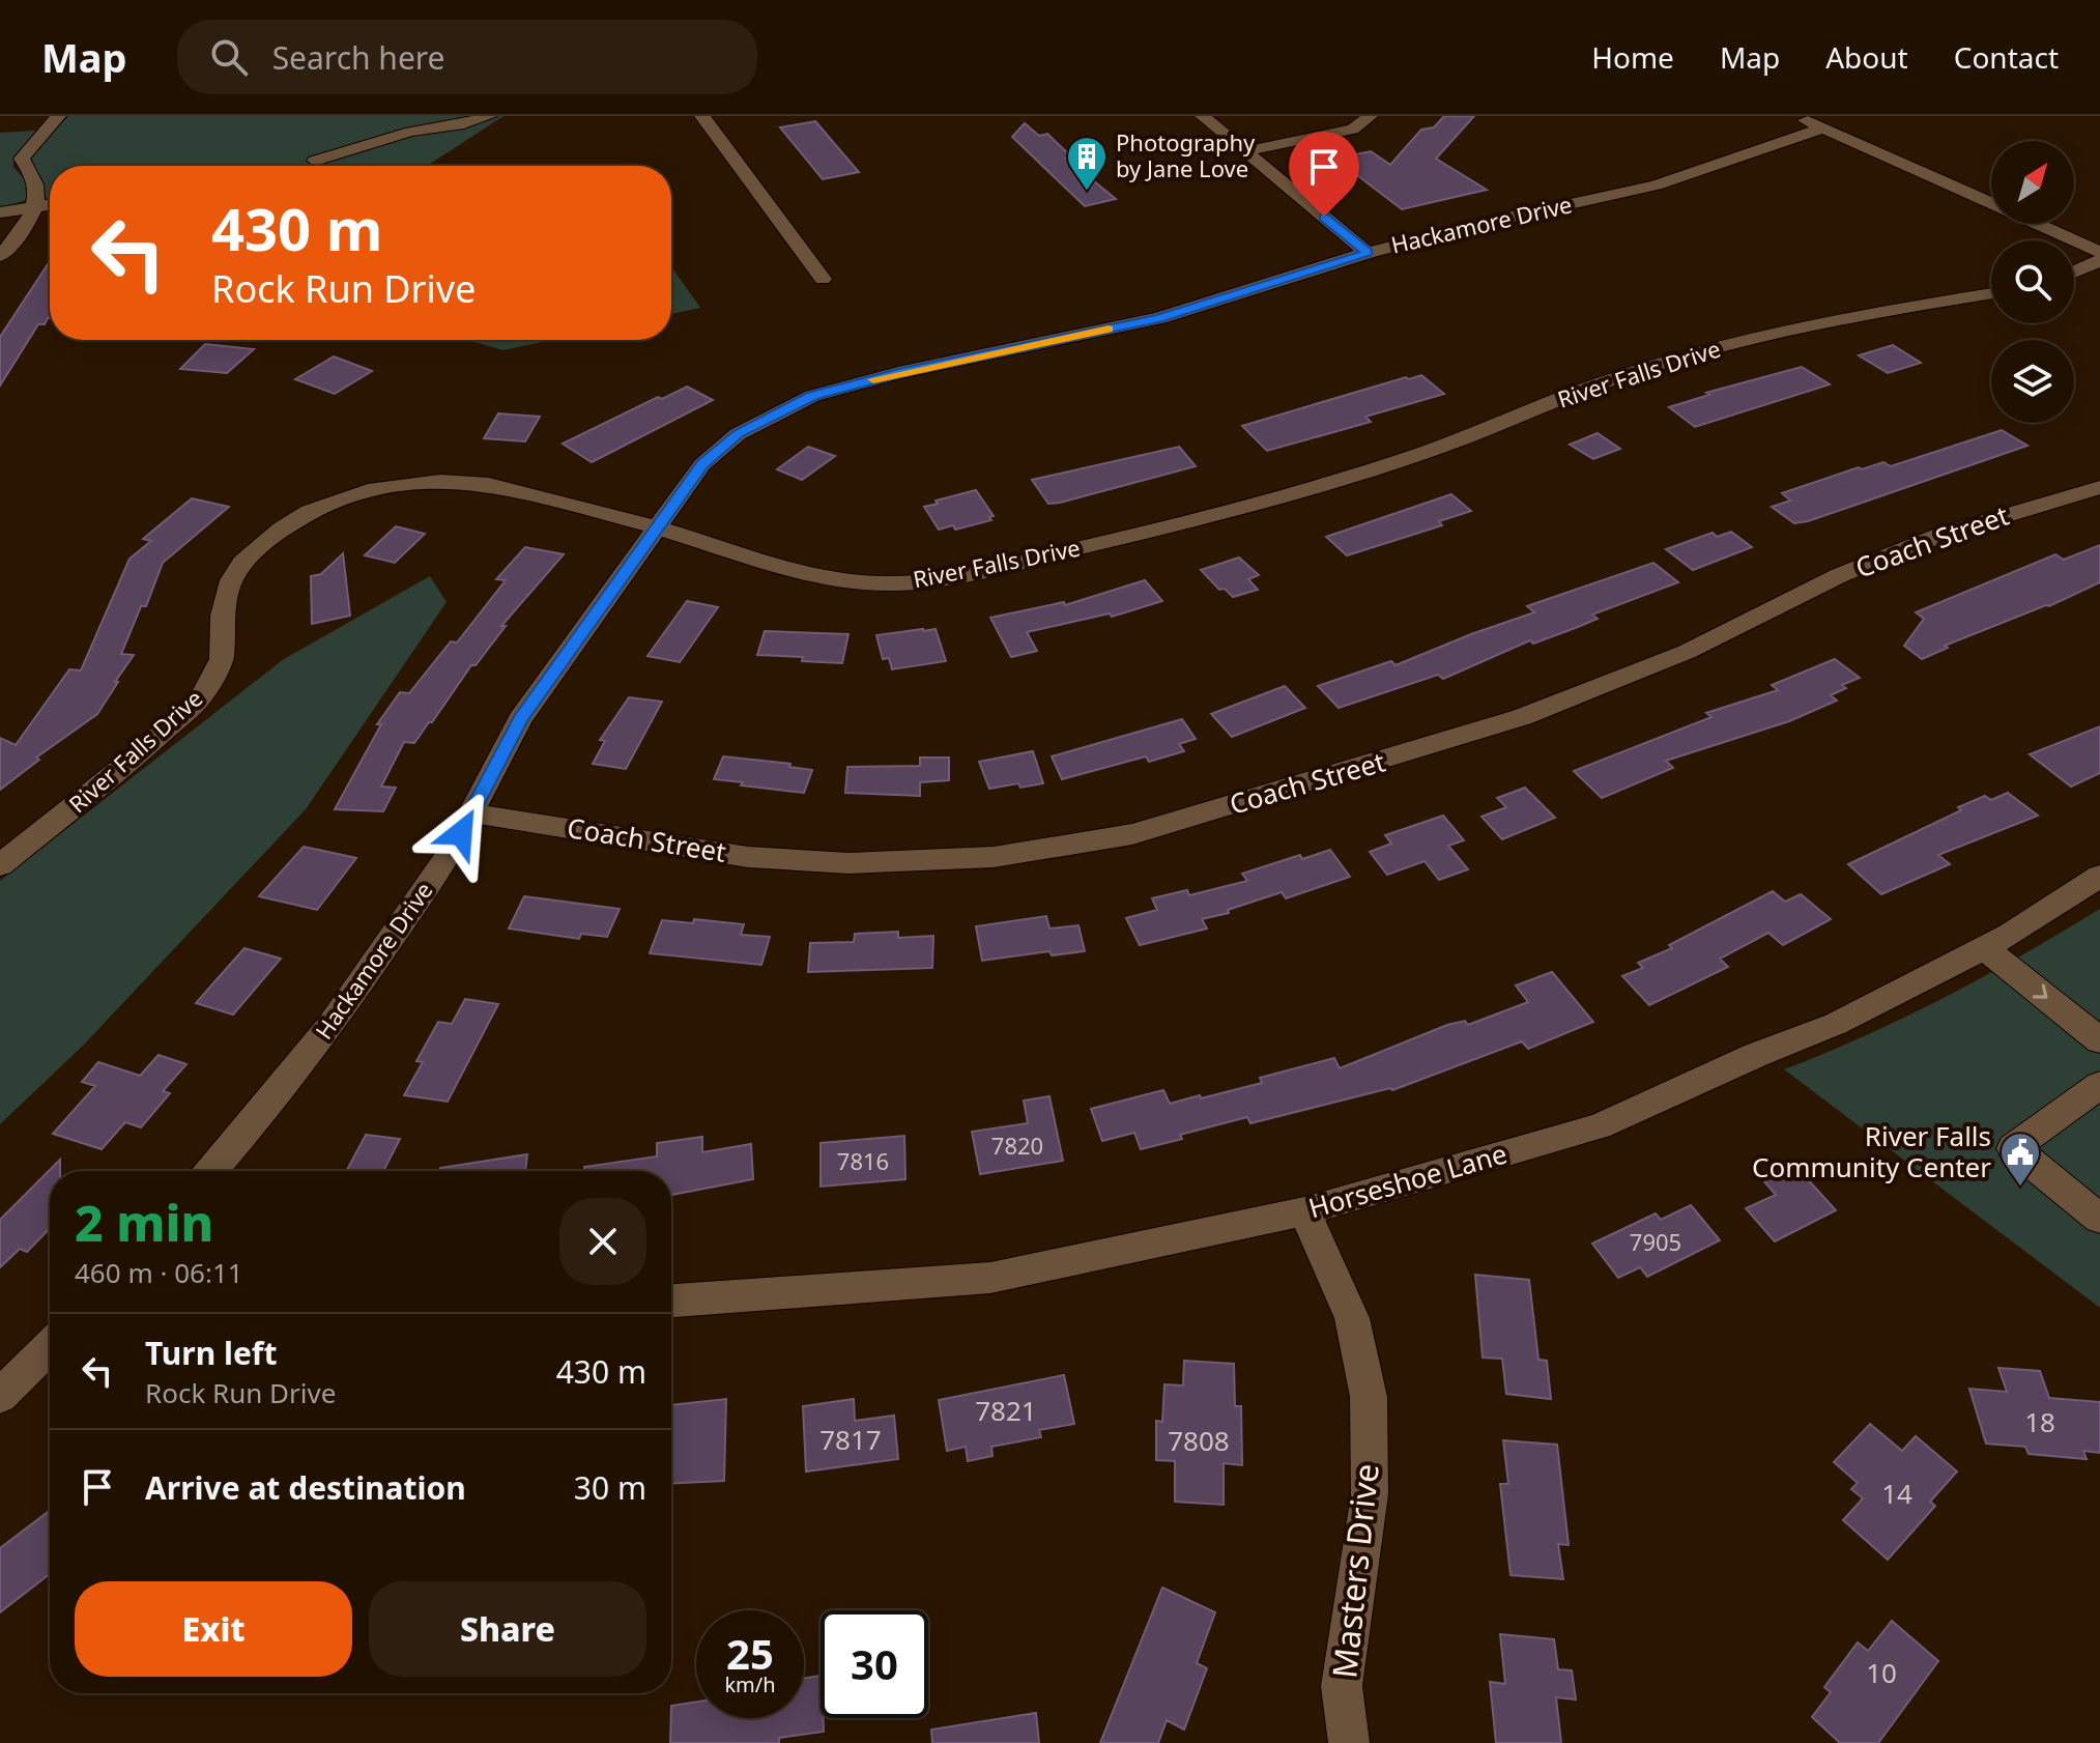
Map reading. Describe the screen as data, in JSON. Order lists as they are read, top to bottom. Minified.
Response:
{"streets":{"street":["Hackamore Drive","River Falls Drive","Coach Street","Horseshoe Lane","Masters Drive"]},"crossings":[["Hackamore Drive","River Falls Drive"],["Hackamore Drive","Coach Street"],["Horseshoe Lane","Masters Drive"]],"places":{"building":["Photography by Jane Love"],"public building":["River Falls Community Center"]},"house_numbers":["7820","7816","7905","7821","18","7817","7808","14","10"],"north":"top right","page":{"header":"Map","search":"Search here","nav":["Home","Map","About","Contact"],"turn":["430 m","Rock Run Drive"],"heading":["2 min","460 m · 06:11"],"list":[{"name":"Turn left","note":"Rock Run Drive","value":"430 m"},{"name":"Arrive at destination","value":"30 m"}],"buttons":["Exit","Share"],"speed":"25 km/h","limit":"30"}}
